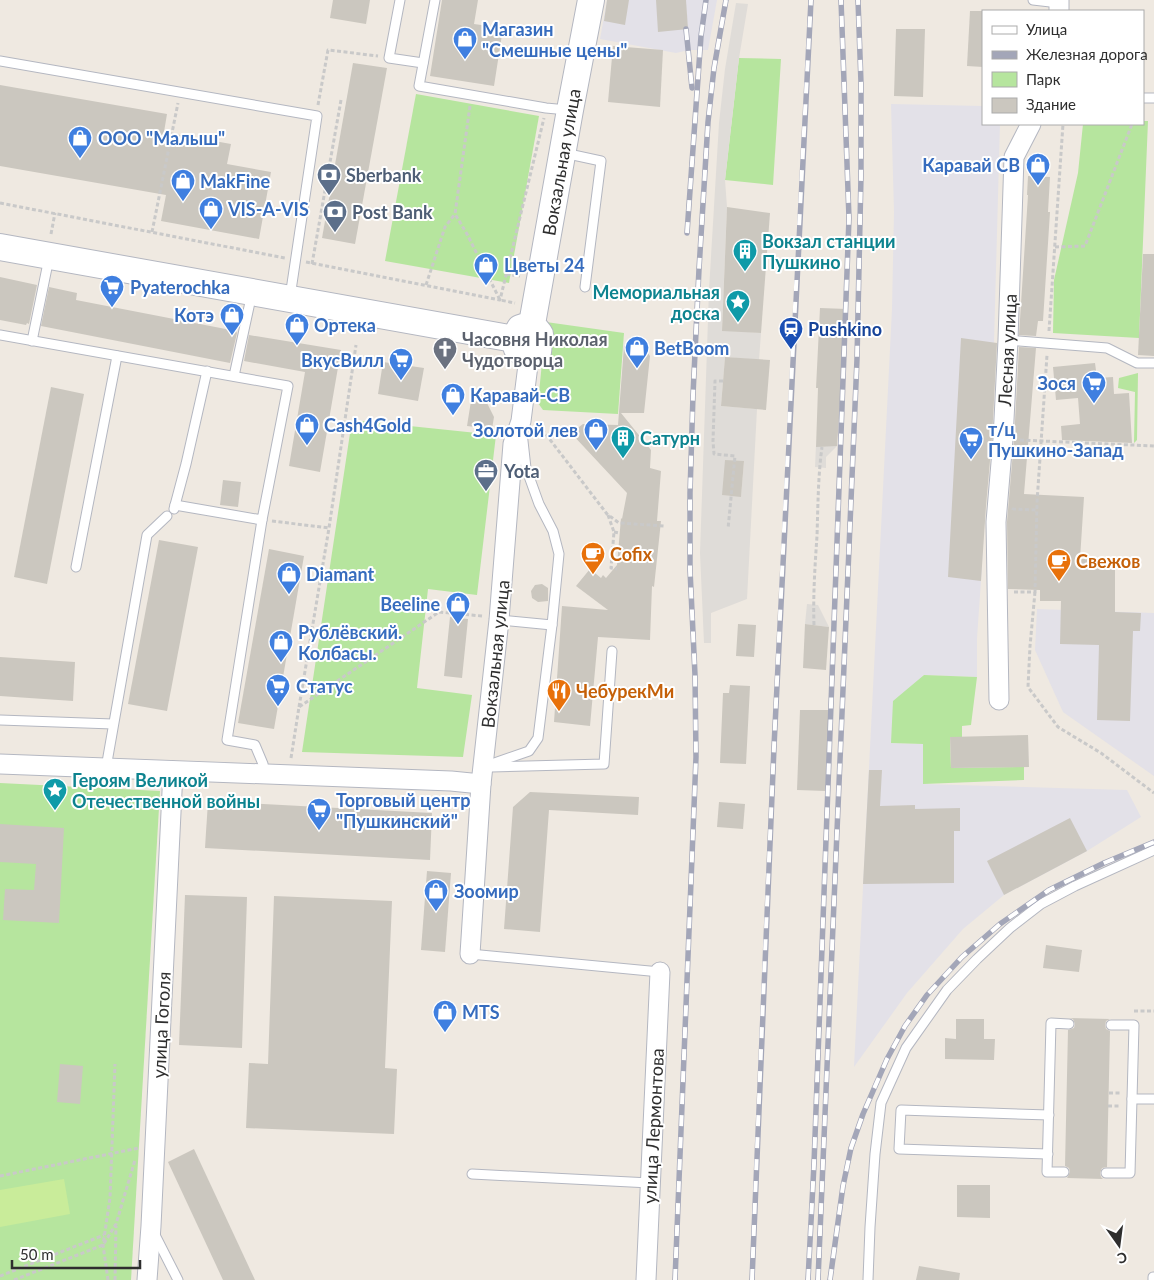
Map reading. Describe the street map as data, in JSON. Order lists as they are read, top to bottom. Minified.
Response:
{"streets":{"main road":["Вокзальная улица"],"street":["Лесная улица","улица Гоголя","улица Лермонтова"]},"places":{"shop":["Магазин \"Смешные цены\"","ООО \"Малыш\"","Каравай СВ","MakFine","VIS-A-VIS","Цветы 24","Котэ","Ортека","BetBoom","Каравай-СВ","Cash4Gold","Золотой лев","Diamant","Beeline","Рублёвский. Колбасы.","Зоомир","MTS"],"bank":["Sberbank","Post Bank"],"building":["Вокзал станции Пушкино","Сатурн"],"supermarket":["Pyaterochka","ВкусВилл","Зося","т/ц Пушкино-Запад","Статус","Торговый центр \"Пушкинский\""],"place":["Мемориальная доска","Героям Великой Отечественной войны"],"station":["Pushkino"],"church":["Часовня Николая Чудотворца"],"office":["Yota"],"cafe":["Cofix","Свежов"],"restaurant":["ЧебурекМи"]},"legend":["Улица","Железная дорога","Парк","Здание"],"scale_bar":"50 m","north":"bottom"}
